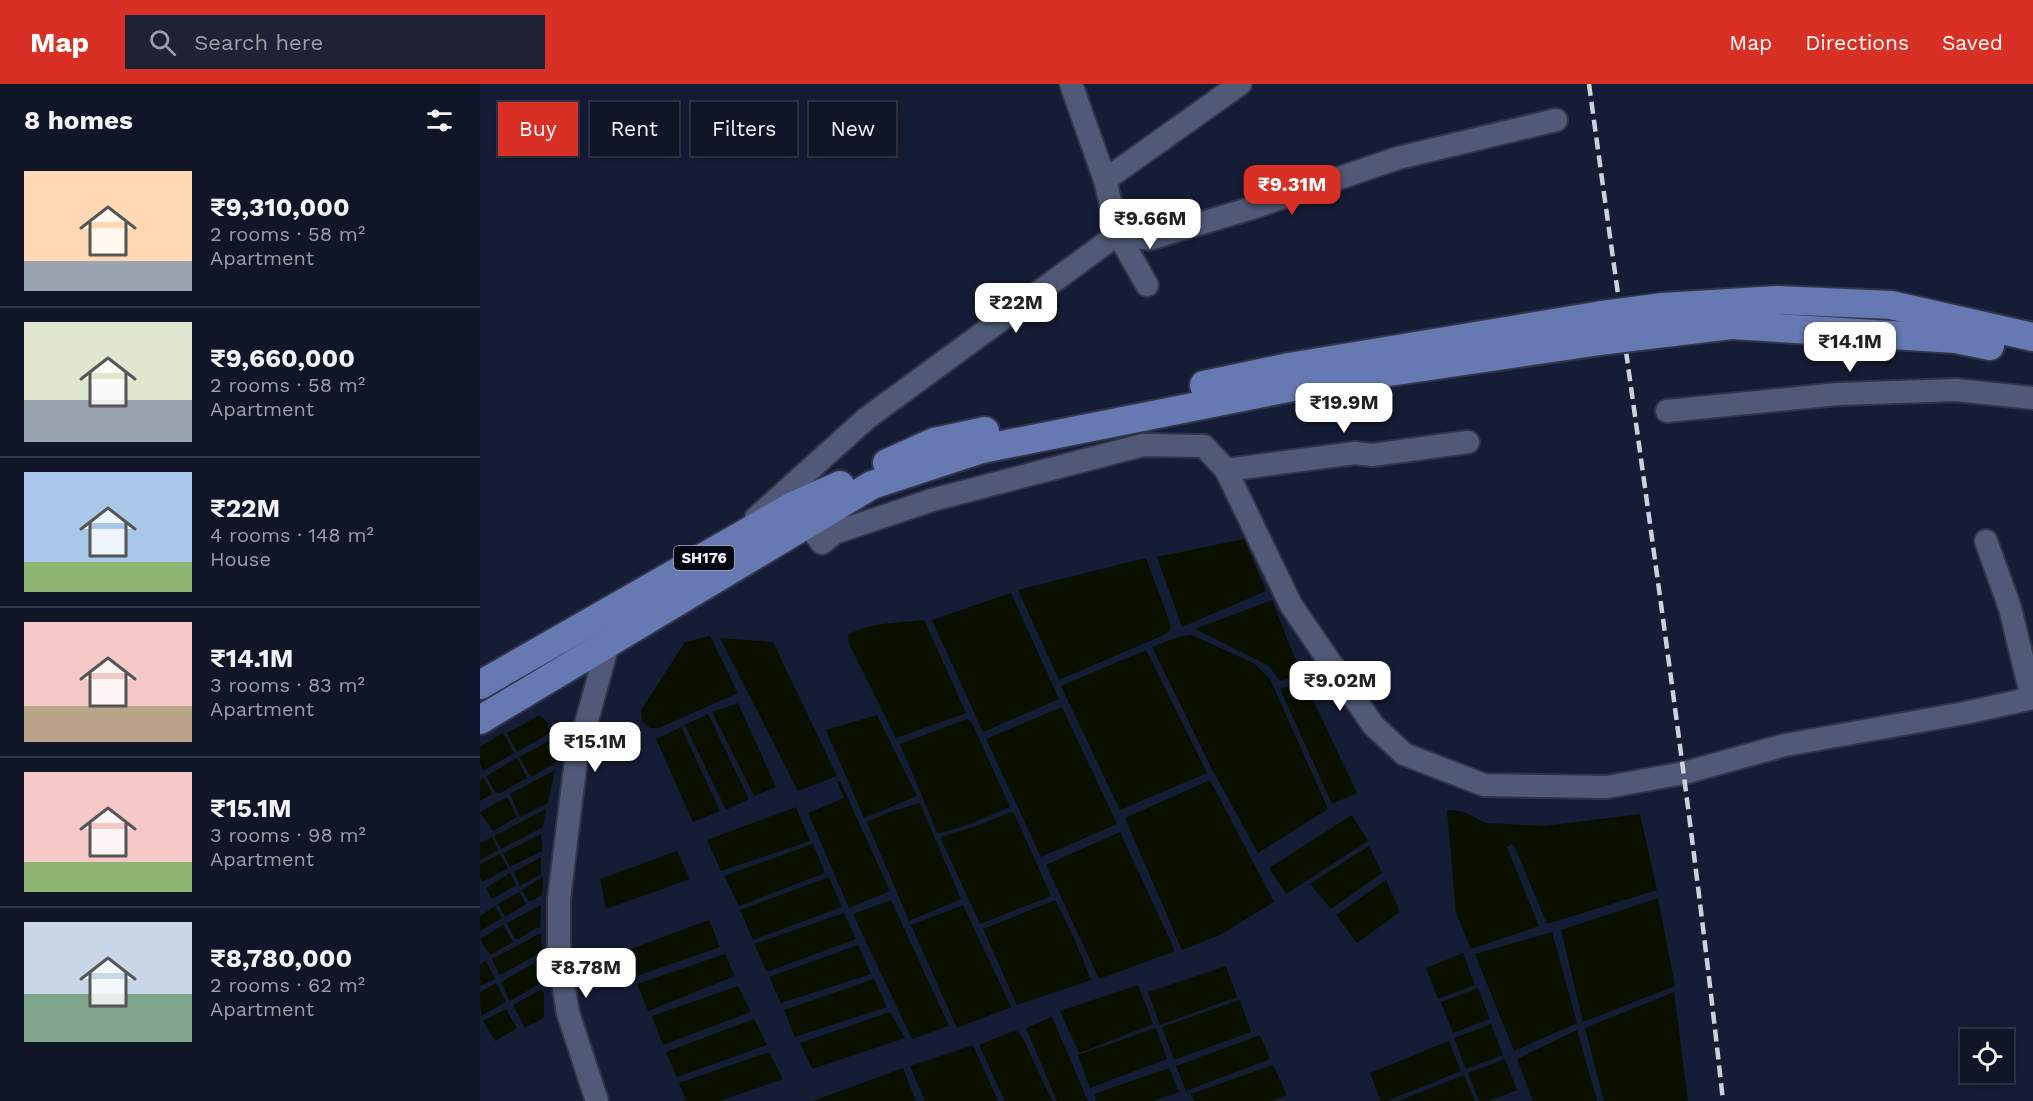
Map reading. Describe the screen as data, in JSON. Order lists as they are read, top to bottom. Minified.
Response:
{"streets":{"main road":["SH176"]},"page":{"header":"Map","search":"Search here","nav":["Map","Directions","Saved"],"heading":"8 homes","chip":["Buy","Rent","Filters","New"],"list":[{"name":"₹9,310,000","note":"2 rooms · 58 m² · Apartment"},{"name":"₹9,660,000","note":"2 rooms · 58 m² · Apartment"},{"name":"₹22M","note":"4 rooms · 148 m² · House"},{"name":"₹14.1M","note":"3 rooms · 83 m² · Apartment"},{"name":"₹15.1M","note":"3 rooms · 98 m² · Apartment"},{"name":"₹8,780,000","note":"2 rooms · 62 m² · Apartment"}],"price":["₹9.31M","₹9.66M","₹22M","₹14.1M","₹19.9M","₹9.02M","₹15.1M","₹8.78M"]}}
